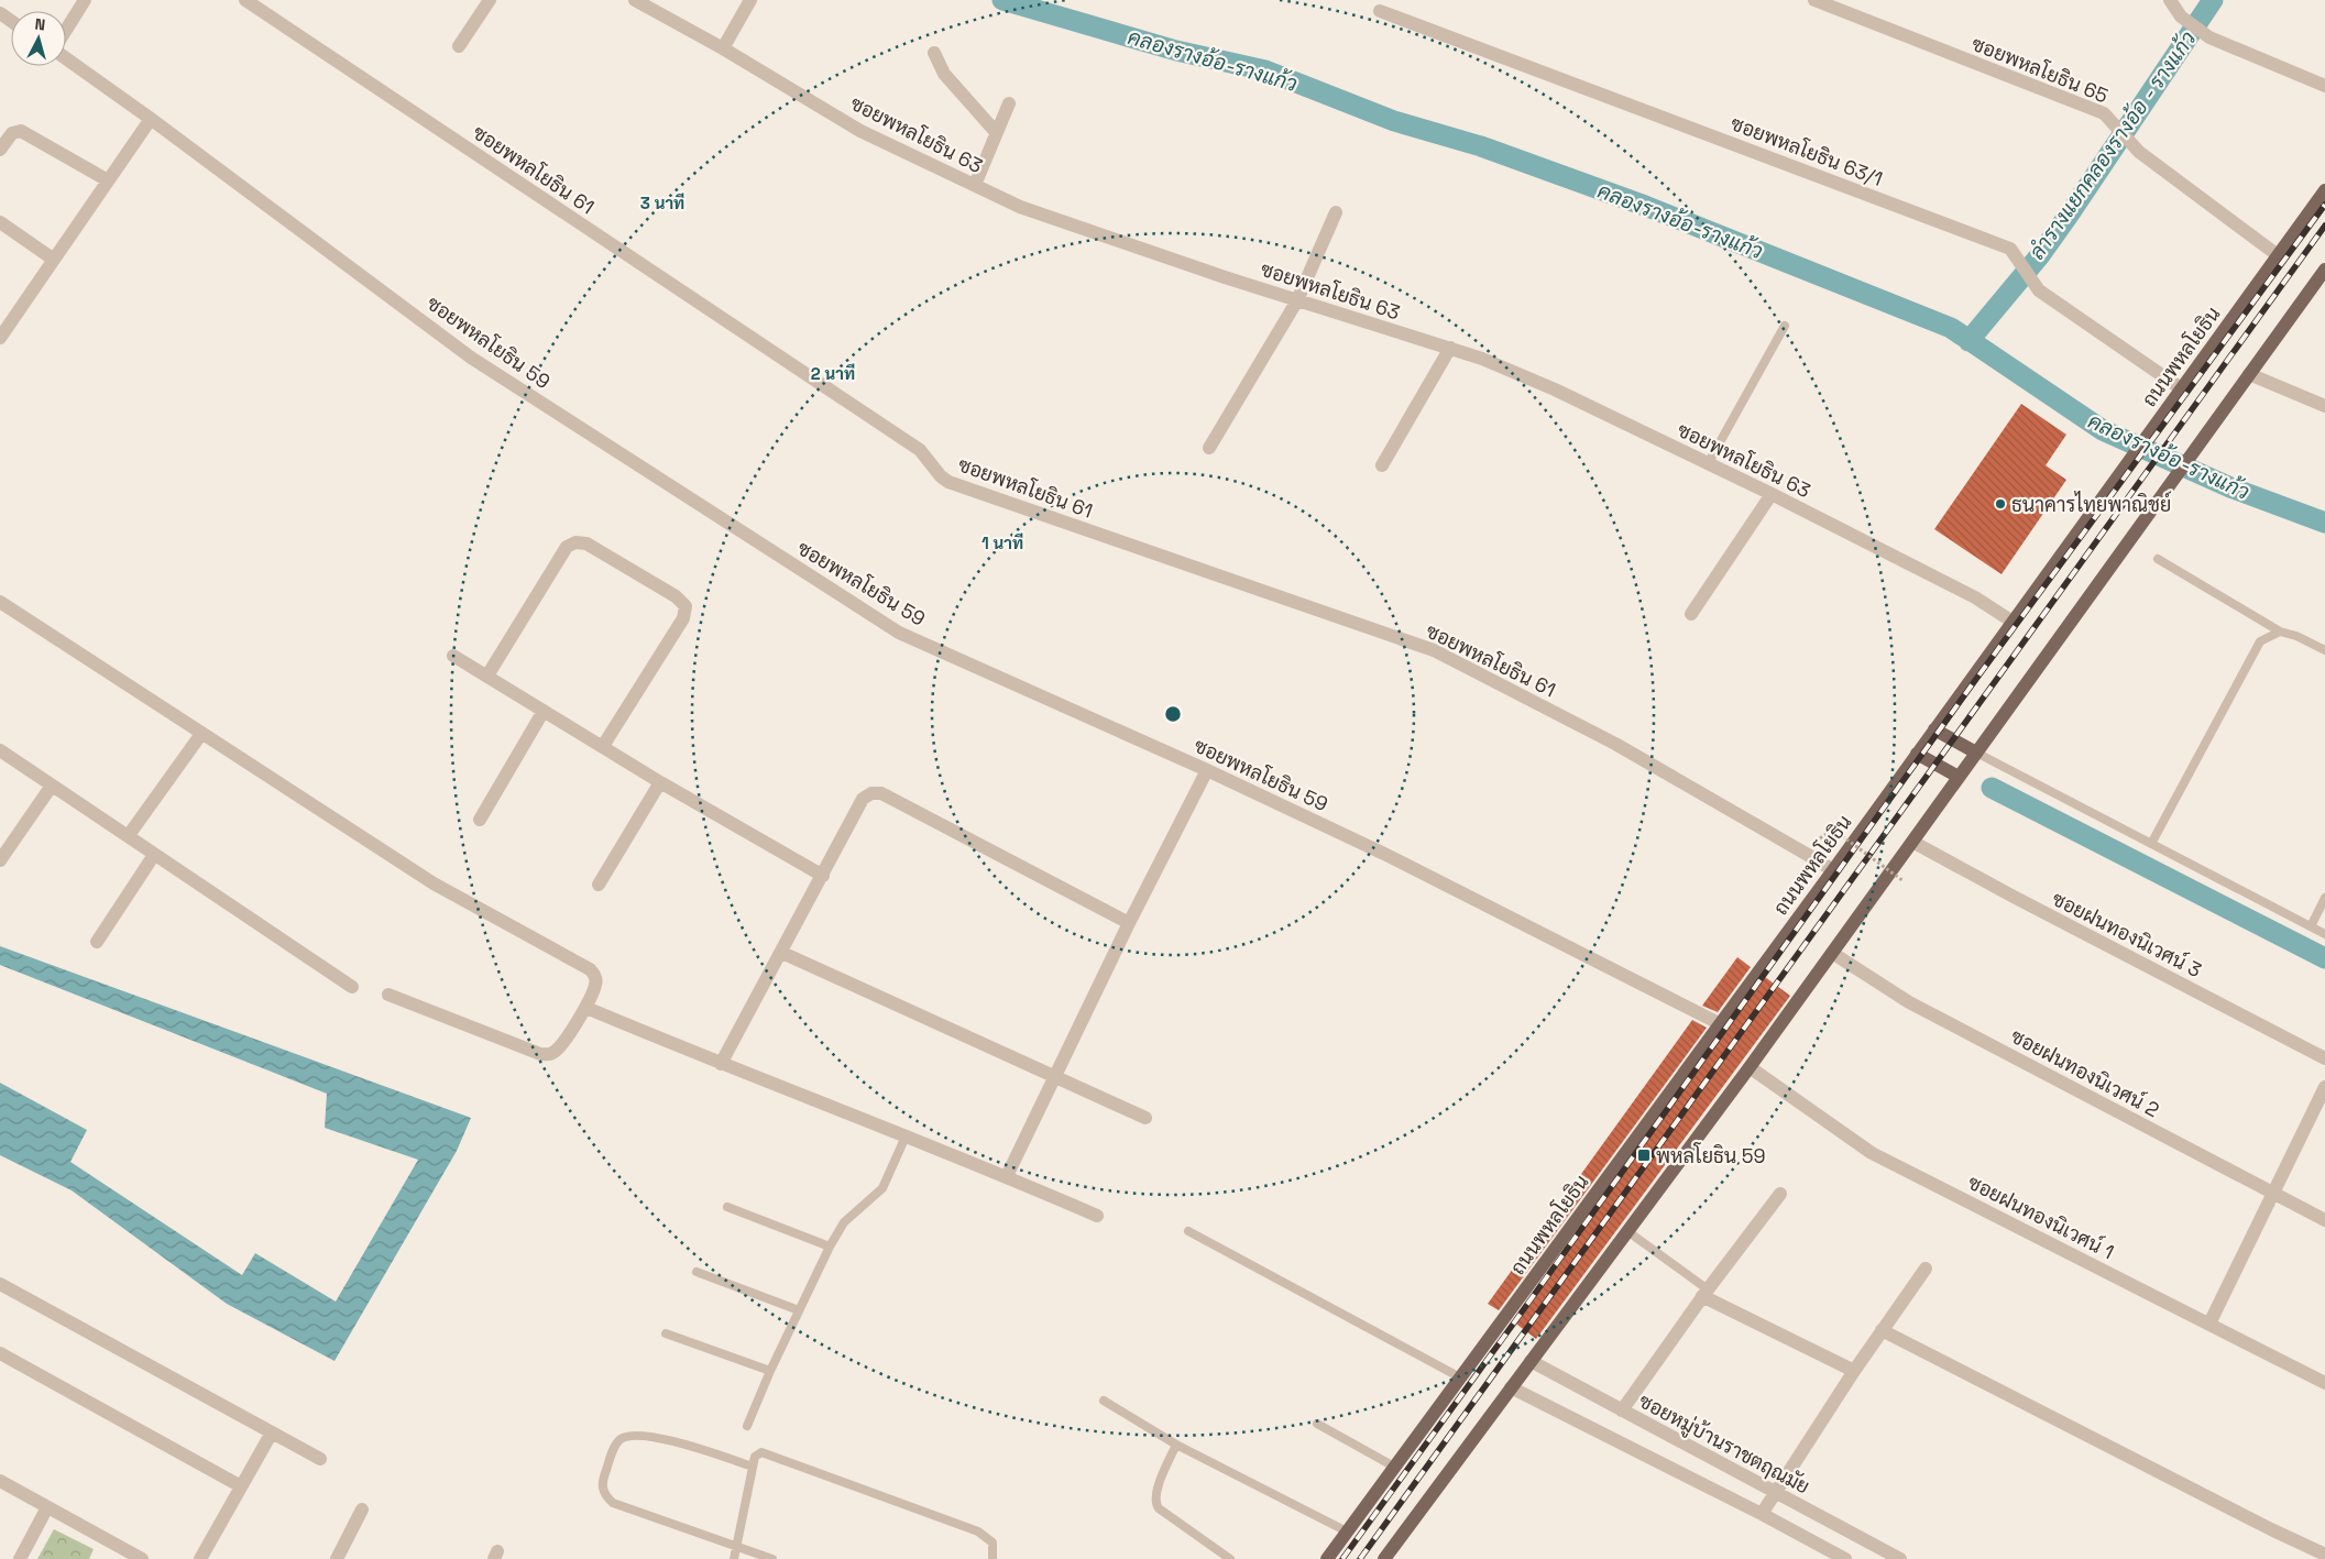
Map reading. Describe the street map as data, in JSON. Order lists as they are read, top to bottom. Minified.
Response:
{"streets":{"main road":["ถนนพหลโยธิน"],"street":["ซอยพหลโยธิน 65","ซอยพหลโยธิน 63","ซอยพหลโยธิน 63/1","ซอยพหลโยธิน 61","ซอยพหลโยธิน 59","ซอยฝนทองนิเวศน์ 3","ซอยฝนทองนิเวศน์ 2","ซอยฝนทองนิเวศน์ 1","ซอยหมู่บ้านราชตฤณมัย"]},"crossings":[["ซอยพหลโยธิน 65","ถนนพหลโยธิน"],["ซอยพหลโยธิน 63","ถนนพหลโยธิน"],["ซอยพหลโยธิน 63/1","ถนนพหลโยธิน"],["ซอยพหลโยธิน 61","ถนนพหลโยธิน"],["ซอยพหลโยธิน 59","ถนนพหลโยธิน"]],"water":["คลองรางอ้อ-รางแก้ว","ลำรางแยกคลองรางอ้อ - รางแก้ว"],"places":{"other":["ธนาคารไทยพาณิชย์"],"transit":["พหลโยธิน 59"]},"north":"top","rings":["3 นาที","2 นาที","1 นาที"]}
